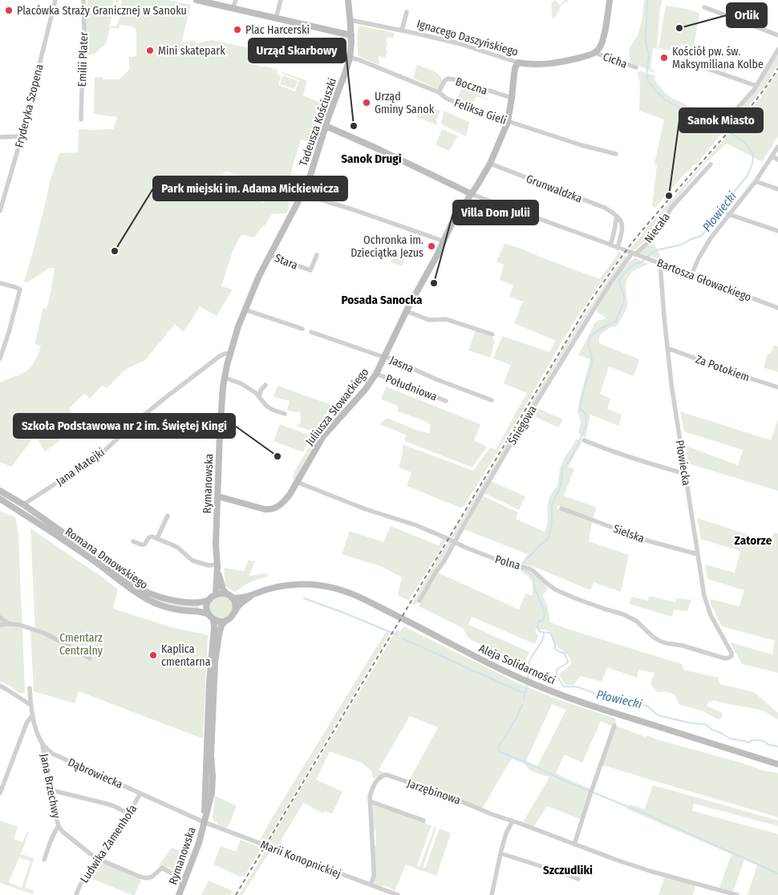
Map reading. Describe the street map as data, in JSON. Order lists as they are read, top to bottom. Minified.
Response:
{"streets":{"street":["Ignacego Daszyńskiego","Emilii Plater","Cicha","Boczna","Fryderyka Szopena","Feliksa Gieli","Tadeusza Kościuszki","Grunwaldzka","Niecała","Stara","Bartosza Głowackiego","Jasna","Za Potokiem","Południowa","Juliusza Słowackiego","Śniegowa","Płowiecka","Jana Matejki","Rymanowska","Sielska","Romana Dmowskiego","Polna","Aleja Solidarności","Dąbrowiecka","Jana Brzechwy","Jarzębinowa","Ludwika Zamenhofa","Marii Konopnickiej"]},"crossings":[["Ignacego Daszyńskiego","Cicha"],["Ignacego Daszyńskiego","Tadeusza Kościuszki"],["Ignacego Daszyńskiego","Juliusza Słowackiego"],["Boczna","Feliksa Gieli"],["Boczna","Juliusza Słowackiego"],["Feliksa Gieli","Tadeusza Kościuszki"],["Feliksa Gieli","Juliusza Słowackiego"],["Tadeusza Kościuszki","Stara"],["Tadeusza Kościuszki","Jana Matejki"],["Tadeusza Kościuszki","Rymanowska"],["Grunwaldzka","Juliusza Słowackiego"],["Niecała","Bartosza Głowackiego"],["Niecała","Śniegowa"],["Bartosza Głowackiego","Juliusza Słowackiego"],["Bartosza Głowackiego","Śniegowa"],["Bartosza Głowackiego","Płowiecka"],["Jasna","Juliusza Słowackiego"],["Za Potokiem","Płowiecka"],["Południowa","Juliusza Słowackiego"],["Juliusza Słowackiego","Rymanowska"],["Juliusza Słowackiego","Polna"],["Śniegowa","Polna"],["Płowiecka","Sielska"],["Płowiecka","Polna"],["Jana Matejki","Rymanowska"],["Jana Matejki","Romana Dmowskiego"],["Rymanowska","Romana Dmowskiego"],["Rymanowska","Aleja Solidarności"],["Rymanowska","Dąbrowiecka"],["Rymanowska","Jana Brzechwy"],["Rymanowska","Marii Konopnickiej"],["Romana Dmowskiego","Aleja Solidarności"],["Dąbrowiecka","Jana Brzechwy"],["Dąbrowiecka","Ludwika Zamenhofa"],["Dąbrowiecka","Marii Konopnickiej"],["Jana Brzechwy","Ludwika Zamenhofa"],["Jarzębinowa","Marii Konopnickiej"]],"districts":["Sanok Drugi","Posada Sanocka","Zatorze","Szczudliki"],"water":["Płowiecki"],"parks":["Cmentarz Centralny"],"places":["Placówka Straży Granicznej w Sanoku","Orlik","Plac Harcerski","Mini skatepark","Kościół pw. św. Maksymiliana Kolbe","Urząd Gminy Sanok","Urząd Skarbowy","Sanok Miasto","Ochronka im. Dzieciątka Jezus","Park miejski im. Adama Mickiewicza","Villa Dom Julii","Szkoła Podstawowa nr 2 im. Świętej Kingi","Kaplica cmentarna"]}
